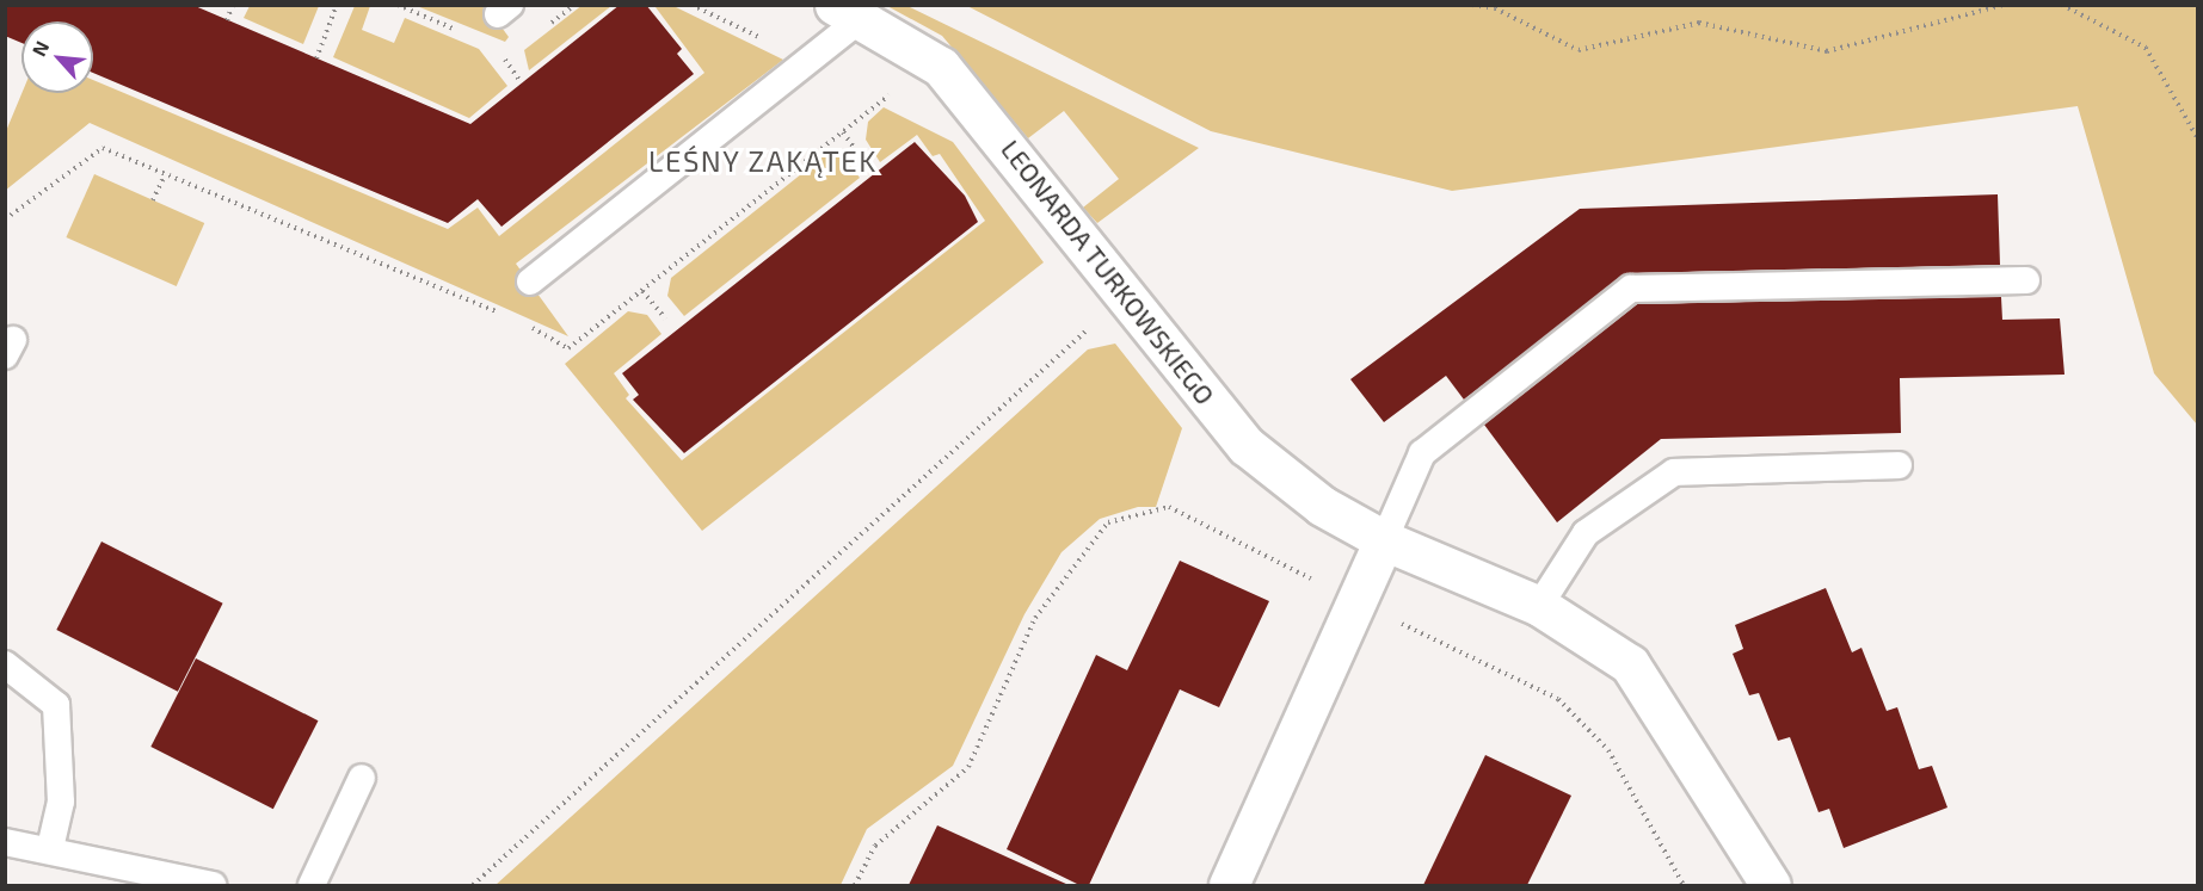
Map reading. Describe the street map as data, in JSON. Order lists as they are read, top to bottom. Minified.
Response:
{"streets":{"street":["LEONARDA TURKOWSKIEGO"]},"districts":["LEŚNY ZAKĄTEK"],"north":"top left"}
